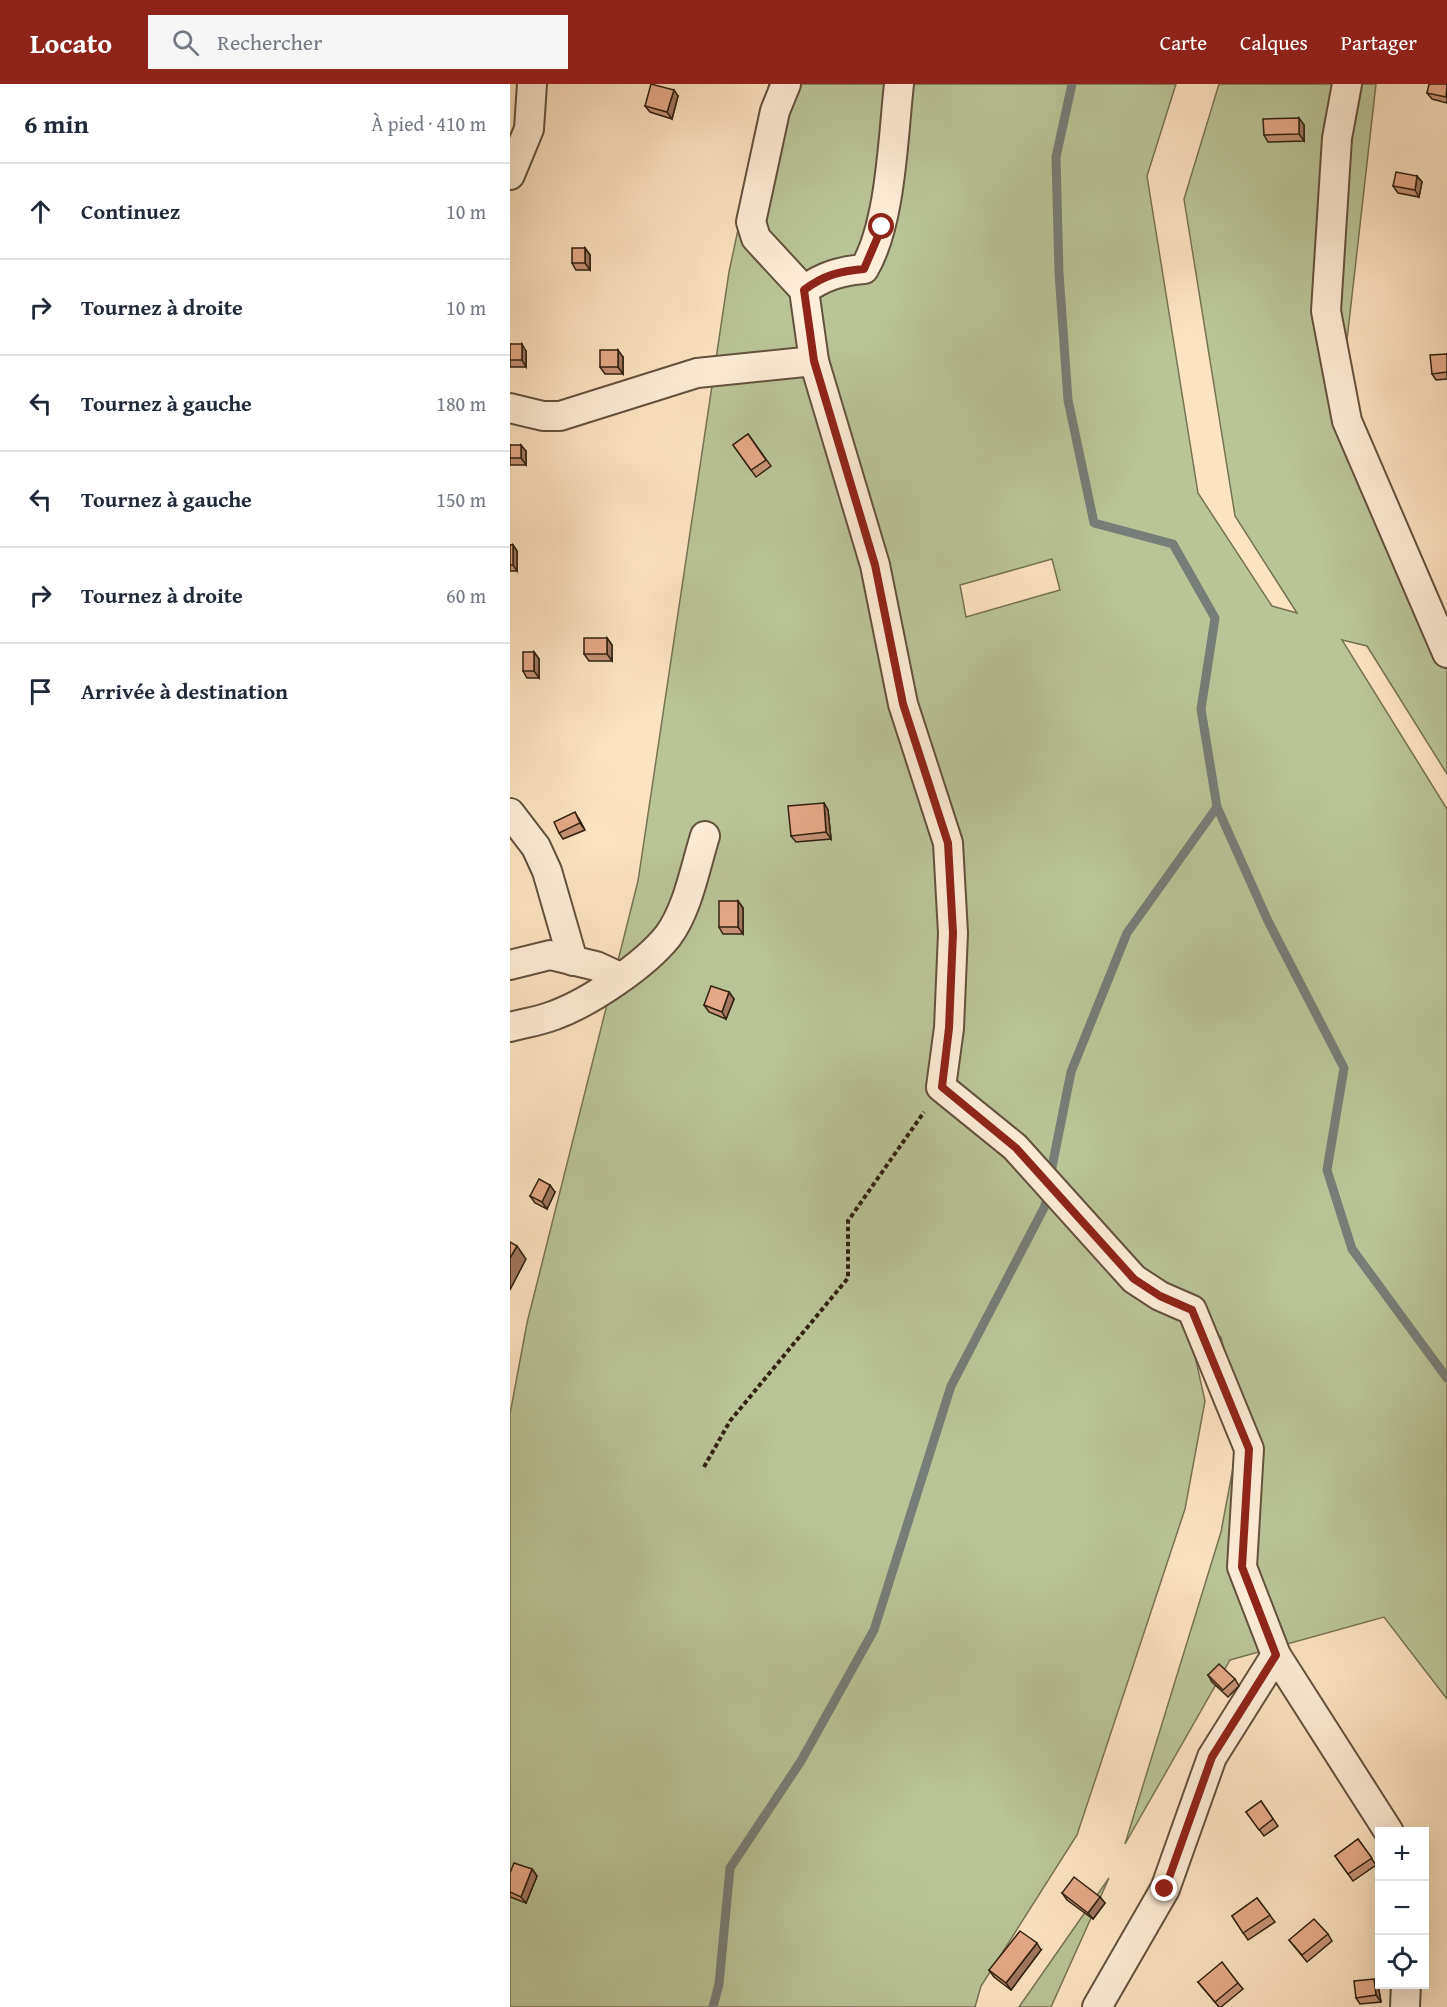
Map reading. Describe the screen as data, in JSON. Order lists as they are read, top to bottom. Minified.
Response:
{"page":{"header":"Locato","search":"Rechercher","nav":["Carte","Calques","Partager"],"heading":["6 min","À pied · 410 m"],"list":[["Continuez","10 m"],["Tournez à droite","10 m"],["Tournez à gauche","180 m"],["Tournez à gauche","150 m"],["Tournez à droite","60 m"],"Arrivée à destination"],"map_buttons":["+","−"]}}
